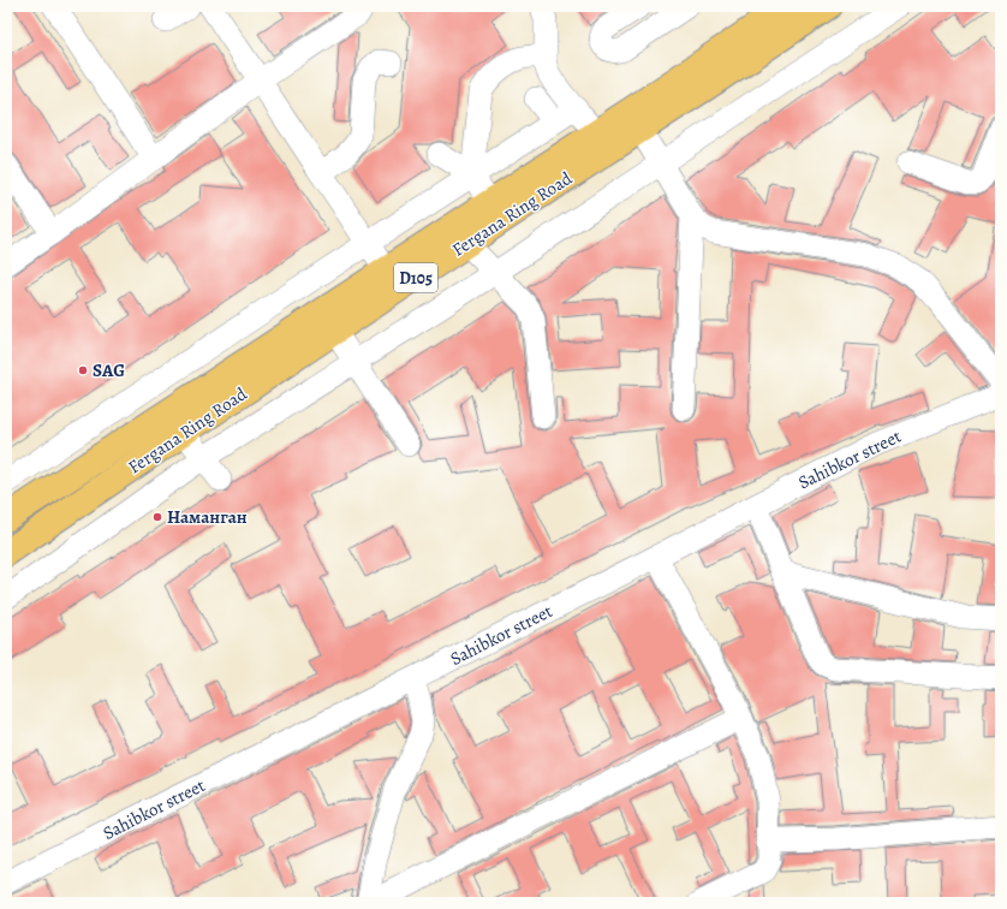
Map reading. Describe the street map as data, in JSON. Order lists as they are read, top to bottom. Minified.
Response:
{"streets":{"highway":["Fergana Ring Road","D105"],"street":["Sahibkor street"]},"places":["SAG","Наманган"]}
